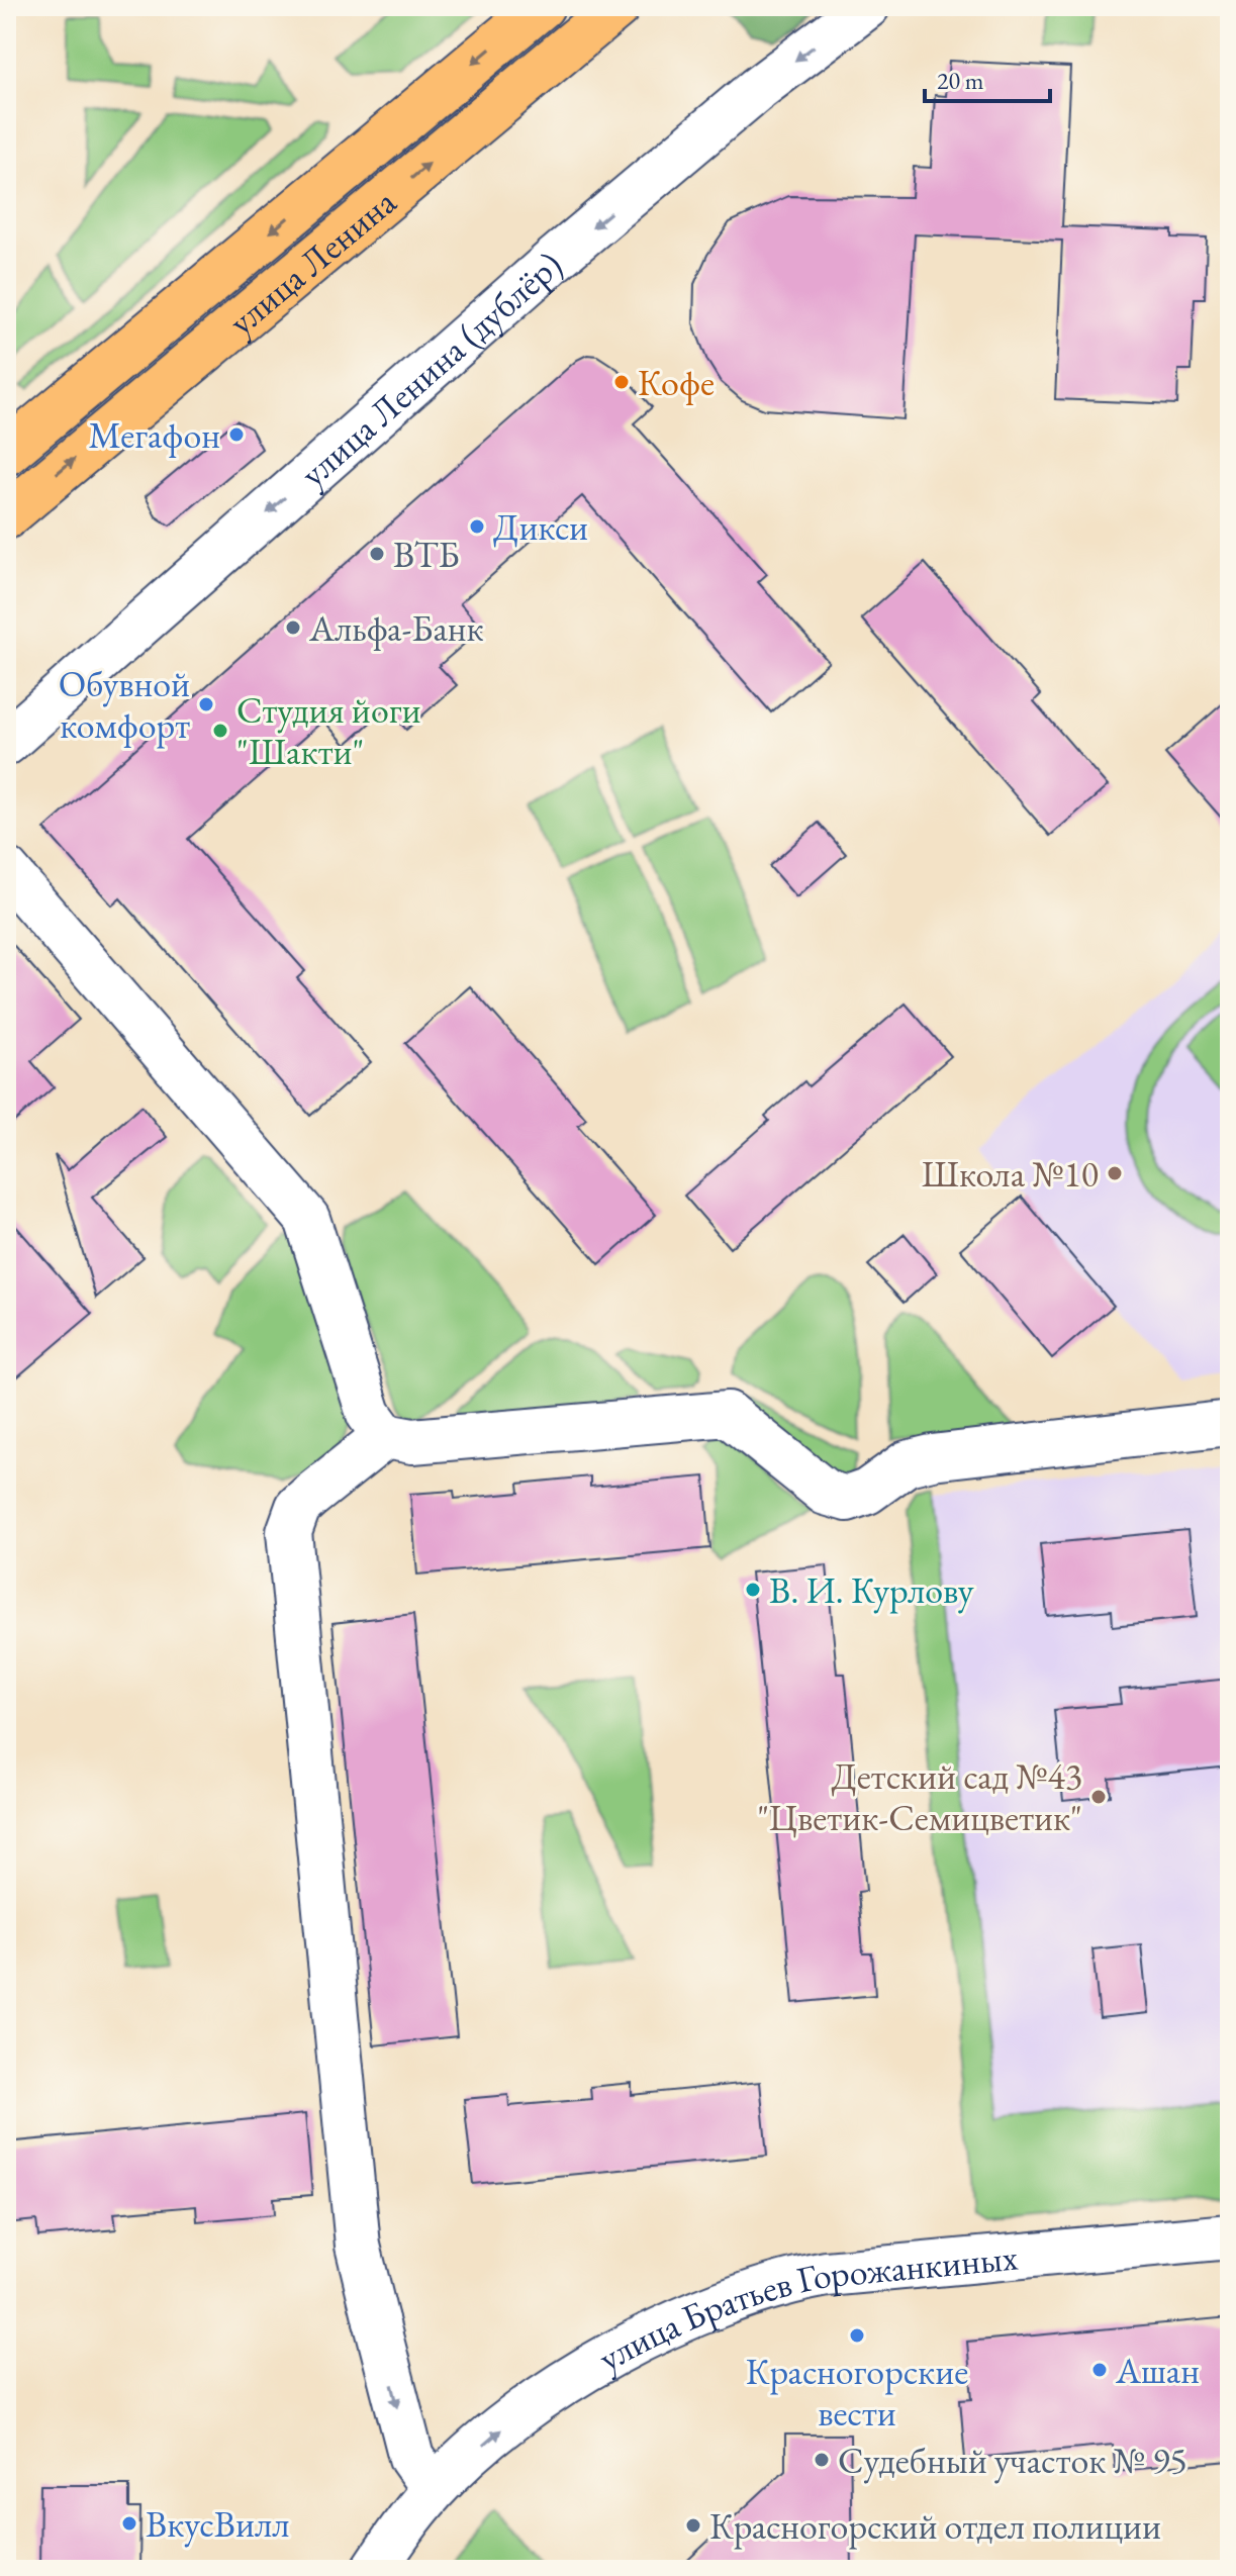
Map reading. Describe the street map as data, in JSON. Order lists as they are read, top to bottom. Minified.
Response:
{"streets":{"main road":["улица Ленина"],"street":["улица Ленина (дублёр)","улица Братьев Горожанкиных"]},"one_way":["улица Ленина (дублёр)","улица Братьев Горожанкиных"],"places":["Кофе","Мегафон","Дикси","ВТБ","Альфа-Банк","Обувной комфорт","Студия йоги \"Шакти\"","Школа №10","В. И. Курлову","Детский сад №43 \"Цветик-Семицветик\"","Красногорские вести","Ашан","Судебный участок № 95","ВкусВилл","Красногорский отдел полиции"],"scale_bar":"20 m"}
